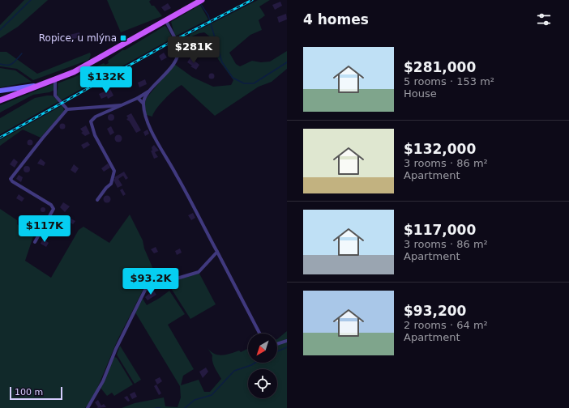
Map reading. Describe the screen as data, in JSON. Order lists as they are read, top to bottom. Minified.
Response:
{"places":{"transit":["Ropice, u mlýna"]},"scale_bar":"100 m","north":"bottom left","page":{"heading":"4 homes","price":["$281K","$132K","$117K","$93.2K"],"list":[{"name":"$281,000","note":"5 rooms · 153 m² · House"},{"name":"$132,000","note":"3 rooms · 86 m² · Apartment"},{"name":"$117,000","note":"3 rooms · 86 m² · Apartment"},{"name":"$93,200","note":"2 rooms · 64 m² · Apartment"}],"scale":"100 m"}}
